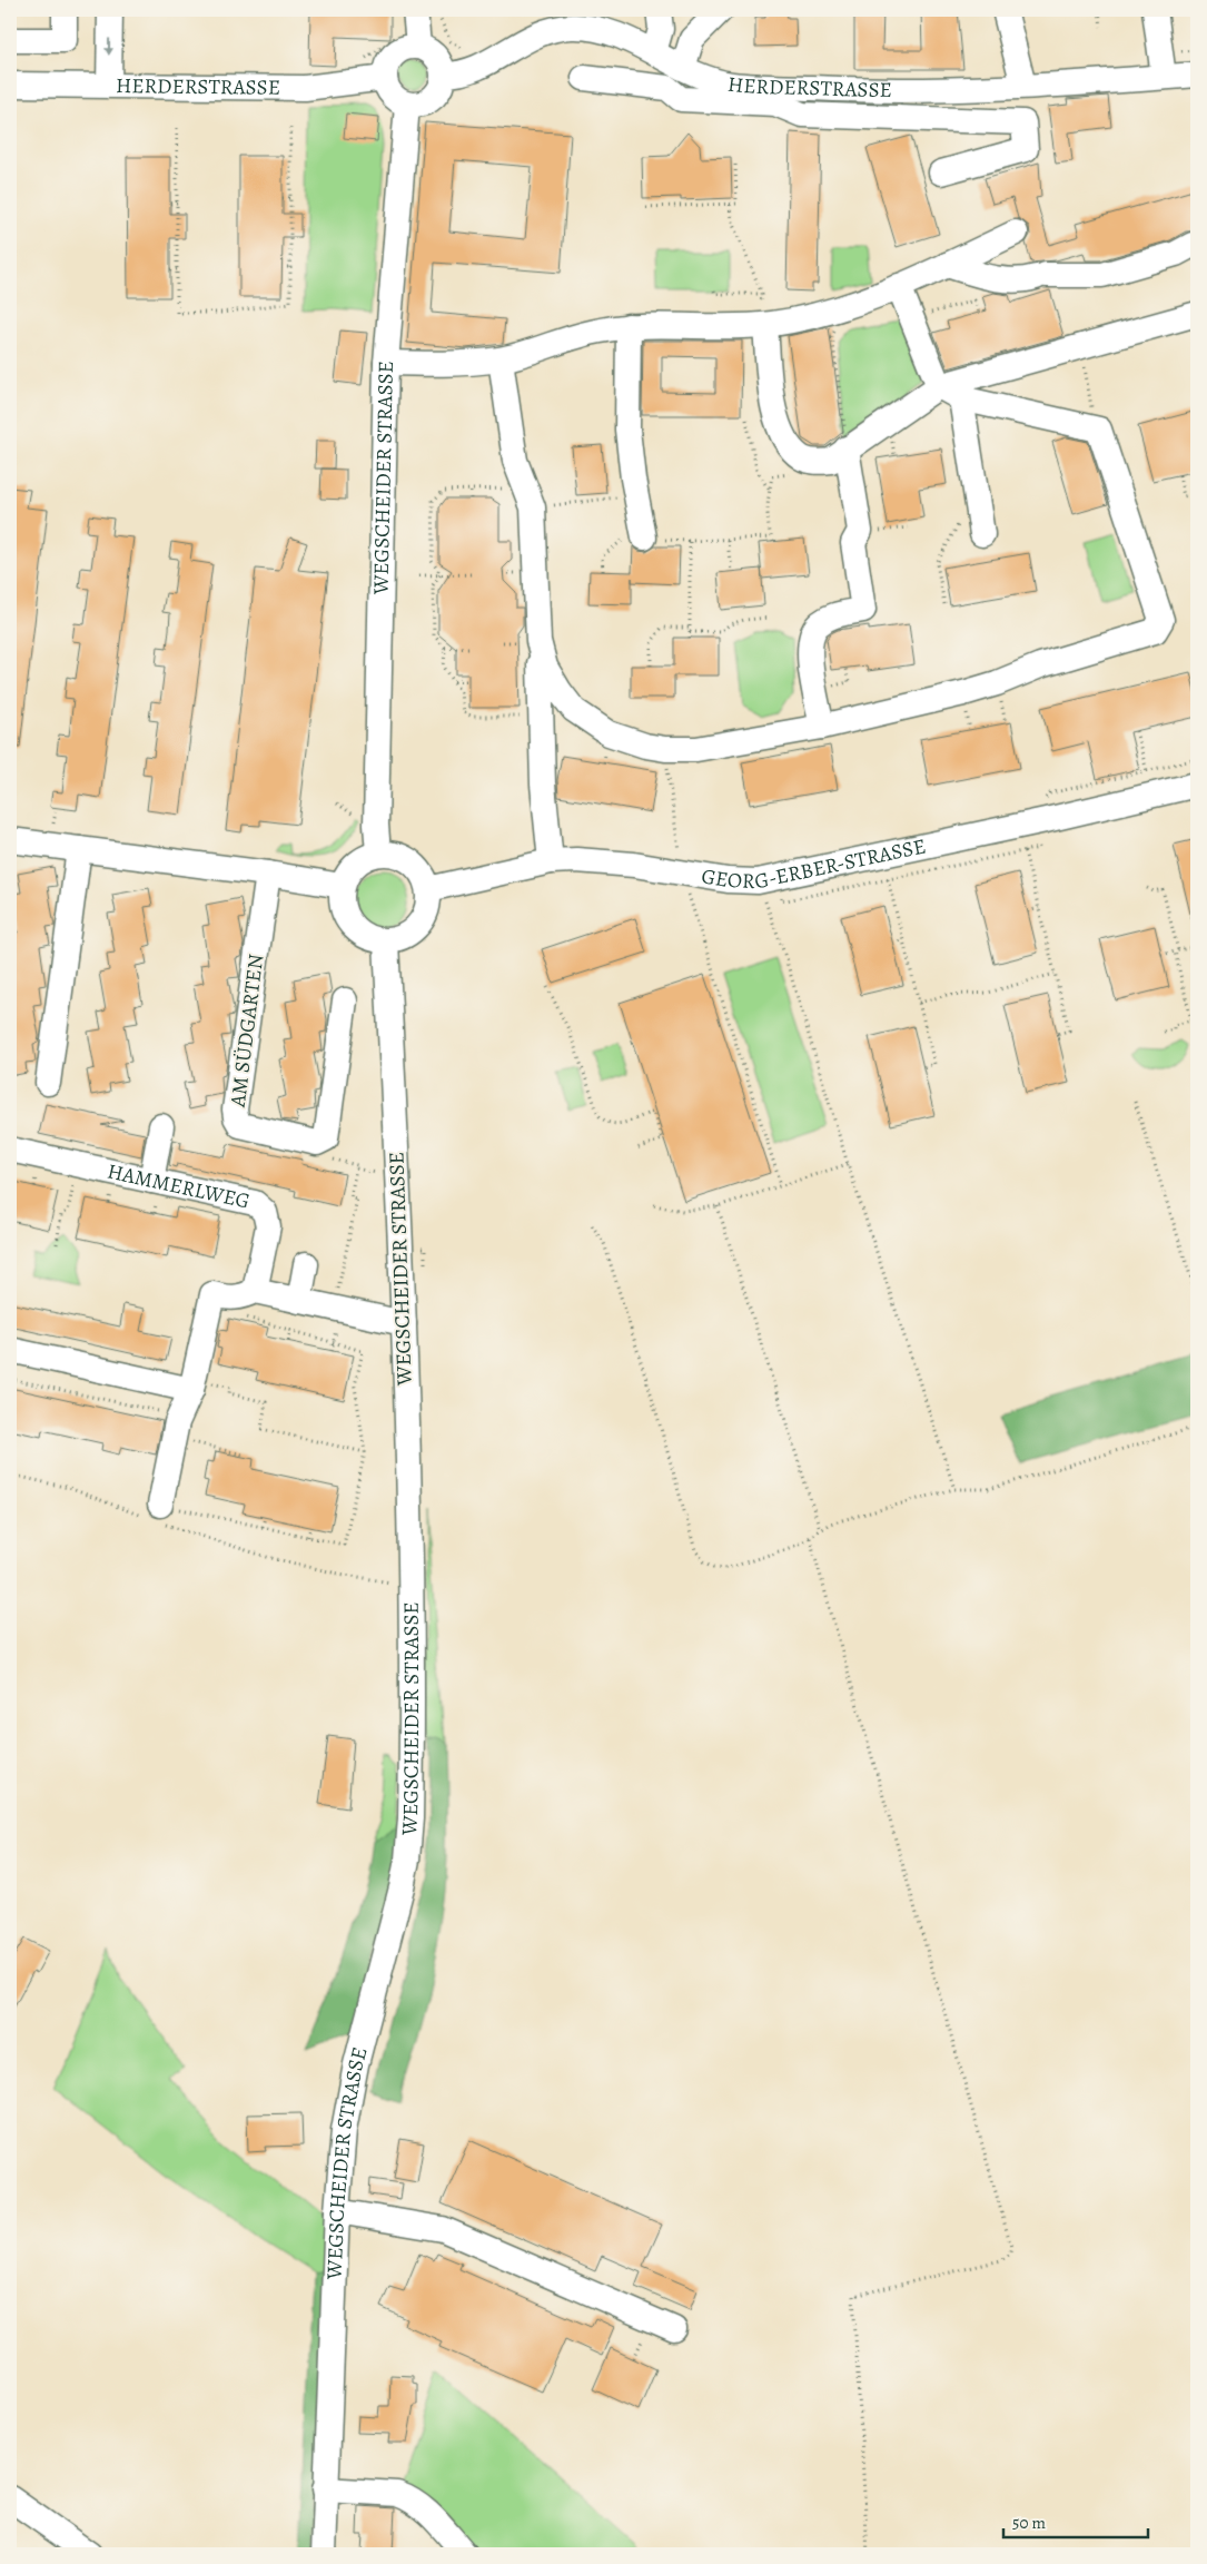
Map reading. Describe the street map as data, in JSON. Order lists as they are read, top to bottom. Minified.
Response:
{"streets":{"street":["HERDERSTRASSE","WEGSCHEIDER STRASSE","GEORG-ERBER-STRASSE","AM SÜDGARTEN","HAMMERLWEG"]},"crossings":[["HERDERSTRASSE","WEGSCHEIDER STRASSE"],["WEGSCHEIDER STRASSE","GEORG-ERBER-STRASSE"]],"scale_bar":"50 m"}
